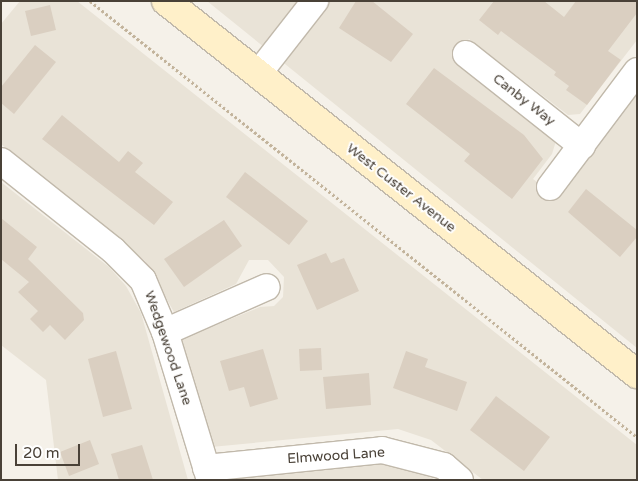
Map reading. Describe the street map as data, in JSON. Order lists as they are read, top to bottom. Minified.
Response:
{"streets":{"main road":["West Custer Avenue"],"street":["Canby Way","Wedgewood Lane","Elmwood Lane"]},"crossings":[["Wedgewood Lane","Elmwood Lane"]],"scale_bar":"20 m"}
